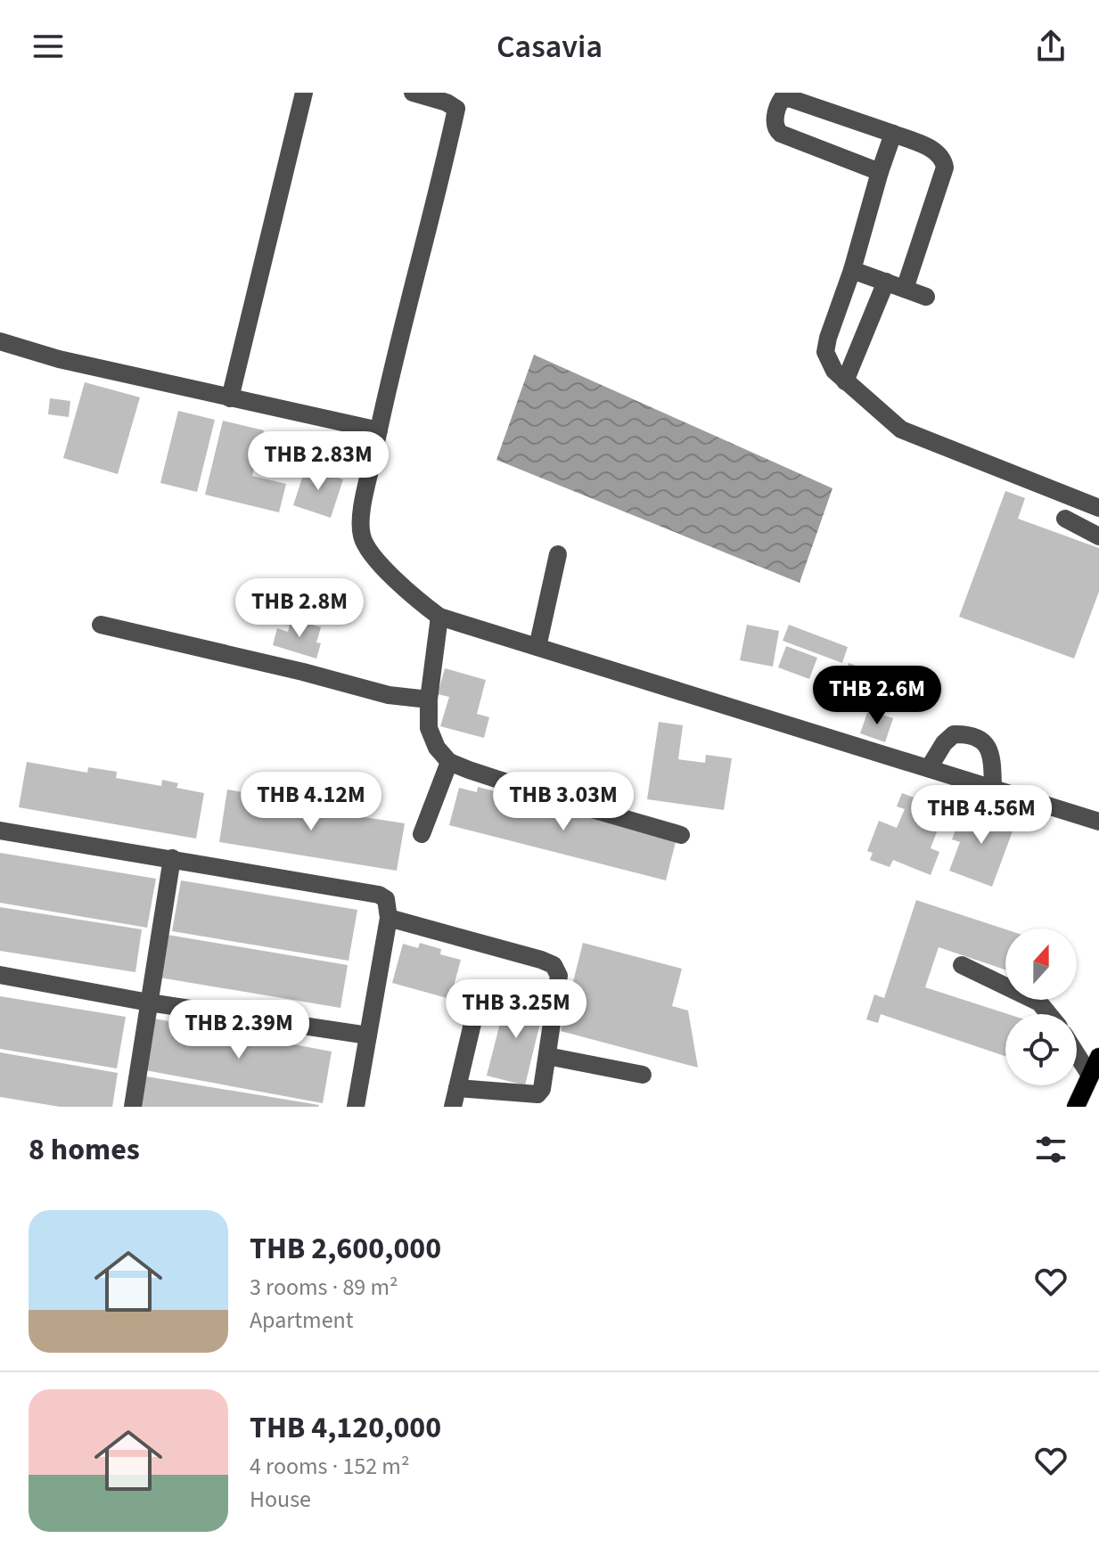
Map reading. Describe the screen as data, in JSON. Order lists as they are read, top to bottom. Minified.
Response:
{"north":"top","page":{"header":"Casavia","price":["THB 2.83M","THB 2.8M","THB 2.6M","THB 4.12M","THB 3.03M","THB 4.56M","THB 3.25M","THB 2.39M"],"heading":"8 homes","list":[{"name":"THB 2,600,000","note":"3 rooms · 89 m² · Apartment"},{"name":"THB 4,120,000","note":"4 rooms · 152 m² · House"}]}}
